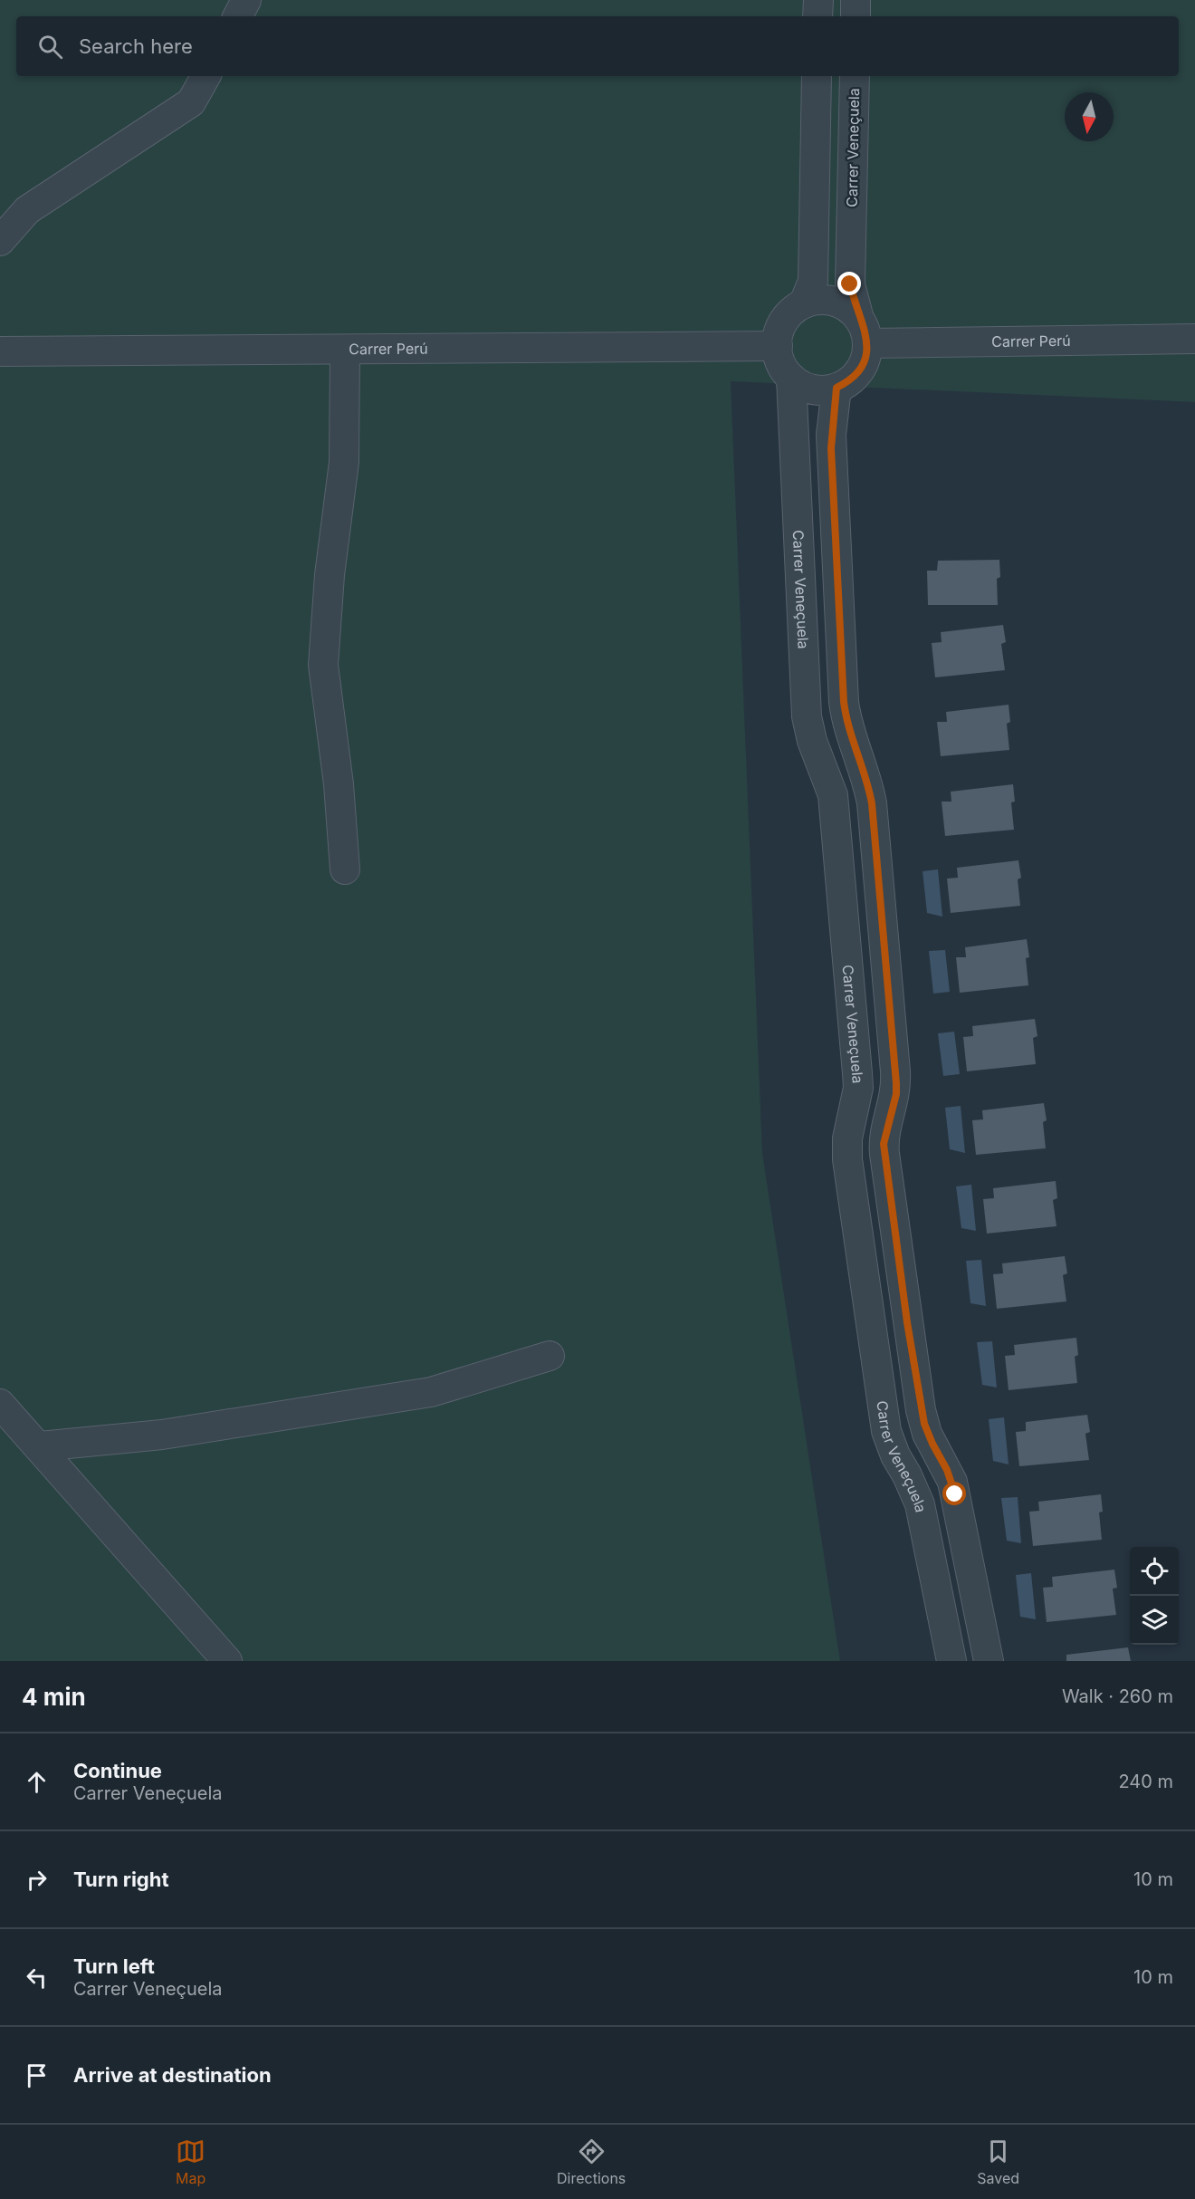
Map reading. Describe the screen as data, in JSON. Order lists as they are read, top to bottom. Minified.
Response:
{"streets":{"street":["Carrer Veneçuela","Carrer Perú"]},"crossings":[["Carrer Veneçuela","Carrer Perú"]],"north":"bottom","page":{"search":"Search here","heading":["4 min","Walk · 260 m"],"list":[["Continue","Carrer Veneçuela","240 m"],["Turn right","10 m"],["Turn left","Carrer Veneçuela","10 m"],"Arrive at destination"],"nav":["Map","Directions","Saved"]}}
